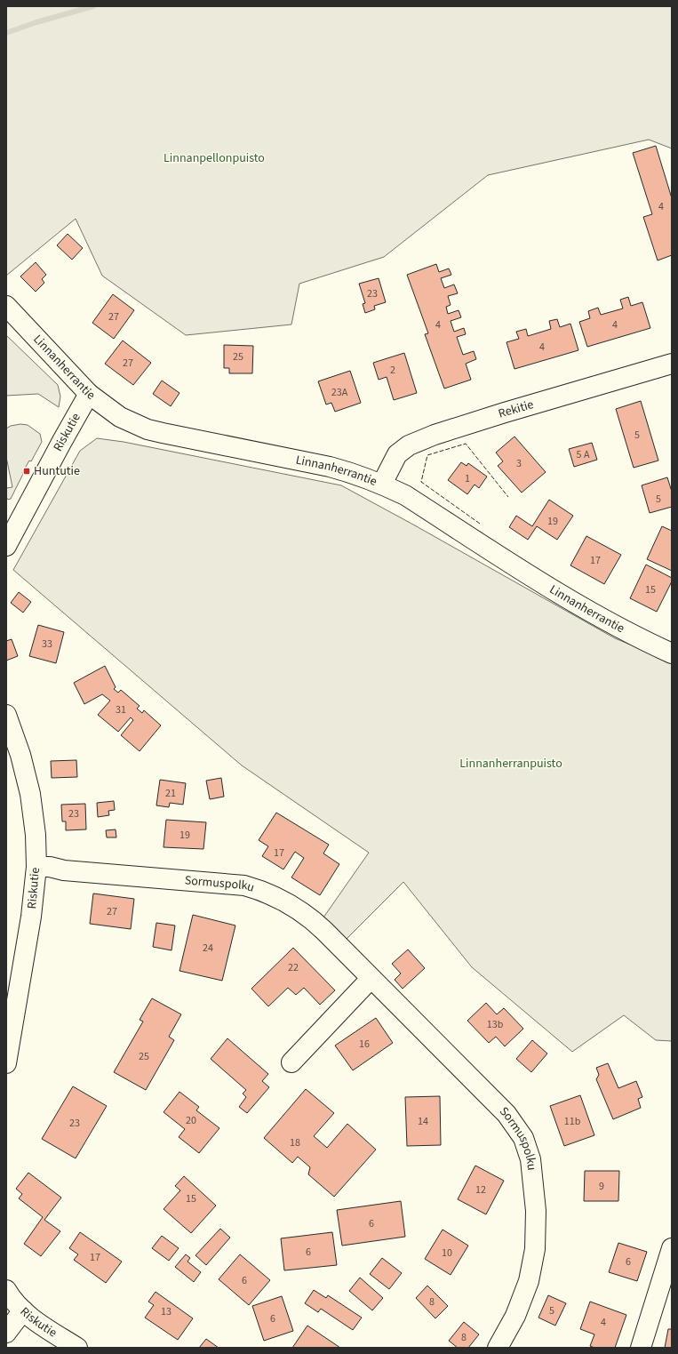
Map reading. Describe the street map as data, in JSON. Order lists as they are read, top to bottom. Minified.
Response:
{"streets":{"street":["Linnanherrantie","Rekitie","Riskutie","Sormuspolku"]},"crossings":[["Linnanherrantie","Rekitie"],["Linnanherrantie","Riskutie"],["Riskutie","Sormuspolku"]],"parks":["Linnanpellonpuisto","Linnanherranpuisto"],"places":{"transit":["Huntutie"]},"house_numbers":["4","23","27","4","4","4","25","27","2","23A","5","5 A","3","1","5","19","17","15","33","31","21","23","19","17","27","24","22","13b","16","25","20","14","11b","23","18","9","12","15","6","6","10","17","6","6","8","5","13","6","4","8"]}
